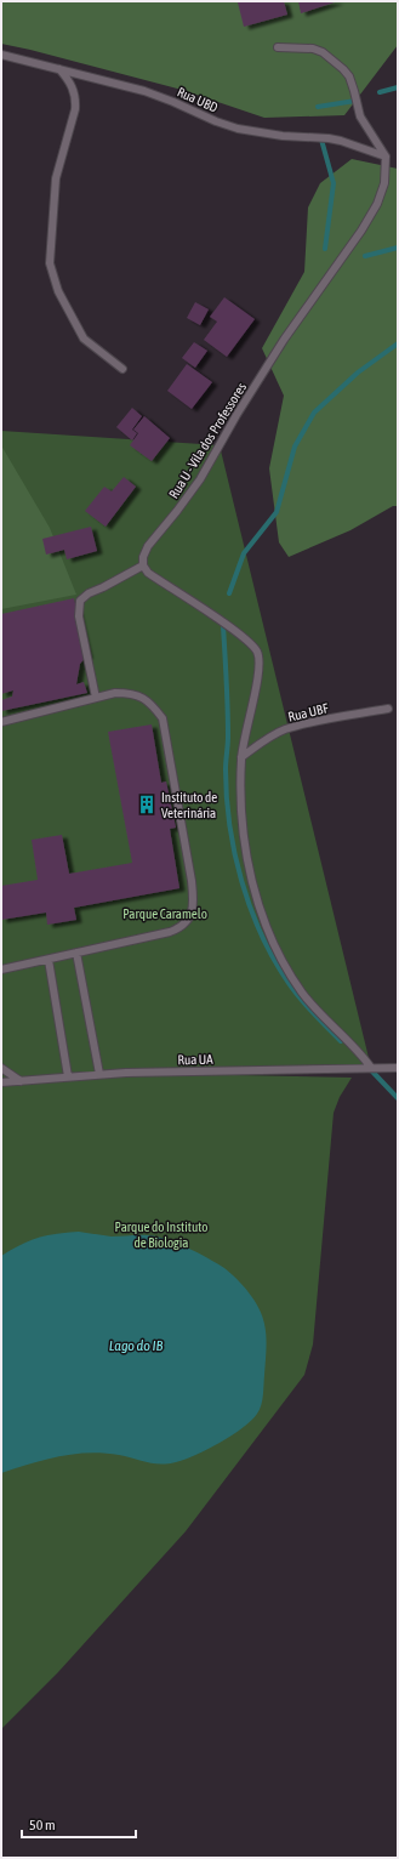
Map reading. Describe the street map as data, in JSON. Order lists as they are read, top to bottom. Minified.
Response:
{"streets":{"lane":["Rua UBD","Rua U - Vila dos Professores","Rua UBF","Rua UA"]},"crossings":[["Rua UBD","Rua U - Vila dos Professores"]],"water":["Lago do IB"],"parks":["Parque Caramelo","Parque do Instituto de Biologia"],"places":{"building":["Instituto de Veterinária"]},"scale_bar":"50 m"}
